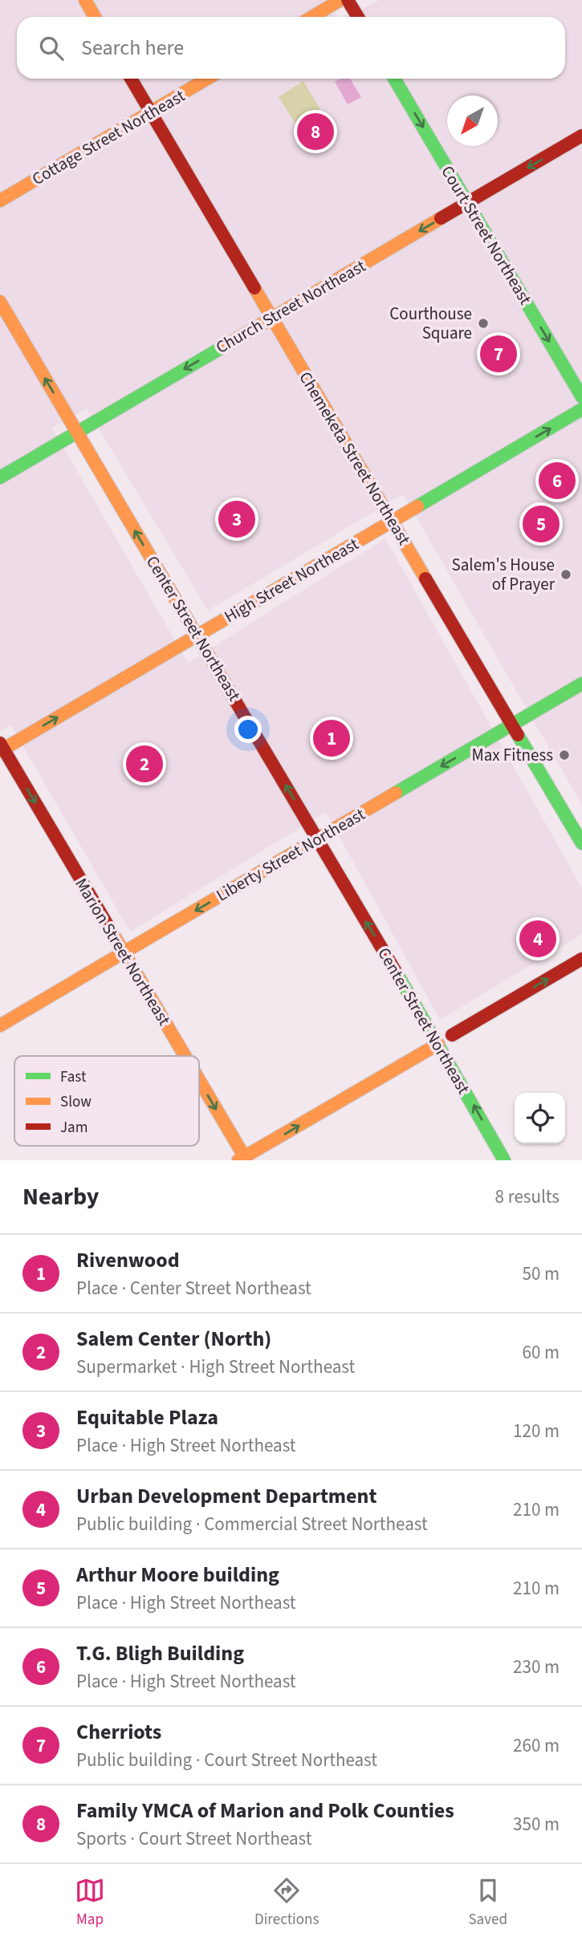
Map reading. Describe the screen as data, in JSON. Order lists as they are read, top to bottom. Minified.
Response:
{"streets":{"main road":["Cottage Street Northeast","Court Street Northeast","Church Street Northeast","Chemeketa Street Northeast","High Street Northeast","Center Street Northeast","Liberty Street Northeast","Marion Street Northeast"]},"crossings":[["Cottage Street Northeast","Chemeketa Street Northeast"],["Court Street Northeast","Church Street Northeast"],["Church Street Northeast","Chemeketa Street Northeast"],["Church Street Northeast","Center Street Northeast"],["Chemeketa Street Northeast","High Street Northeast"],["Chemeketa Street Northeast","Liberty Street Northeast"],["High Street Northeast","Center Street Northeast"],["High Street Northeast","Marion Street Northeast"],["Center Street Northeast","Liberty Street Northeast"],["Liberty Street Northeast","Marion Street Northeast"]],"one_way":["Court Street Northeast","Church Street Northeast","High Street Northeast","Center Street Northeast","Liberty Street Northeast","Marion Street Northeast"],"places":["Courthouse Square","Salem's House of Prayer","Max Fitness"],"legend":["Fast","Slow","Jam"],"north":"bottom left","page":{"search":"Search here","pins":["8","7","6","3","5","1","2","4"],"heading":["Nearby","8 results"],"list":[{"mark":"1","name":"Rivenwood","note":"Place · Center Street Northeast","value":"50 m"},{"mark":"2","name":"Salem Center (North)","note":"Supermarket · High Street Northeast","value":"60 m"},{"mark":"3","name":"Equitable Plaza","note":"Place · High Street Northeast","value":"120 m"},{"mark":"4","name":"Urban Development Department","note":"Public building · Commercial Street Northeast","value":"210 m"},{"mark":"5","name":"Arthur Moore building","note":"Place · High Street Northeast","value":"210 m"},{"mark":"6","name":"T.G. Bligh Building","note":"Place · High Street Northeast","value":"230 m"},{"mark":"7","name":"Cherriots","note":"Public building · Court Street Northeast","value":"260 m"},{"mark":"8","name":"Family YMCA of Marion and Polk Counties","note":"Sports · Court Street Northeast","value":"350 m"}],"nav":["Map","Directions","Saved"]}}
